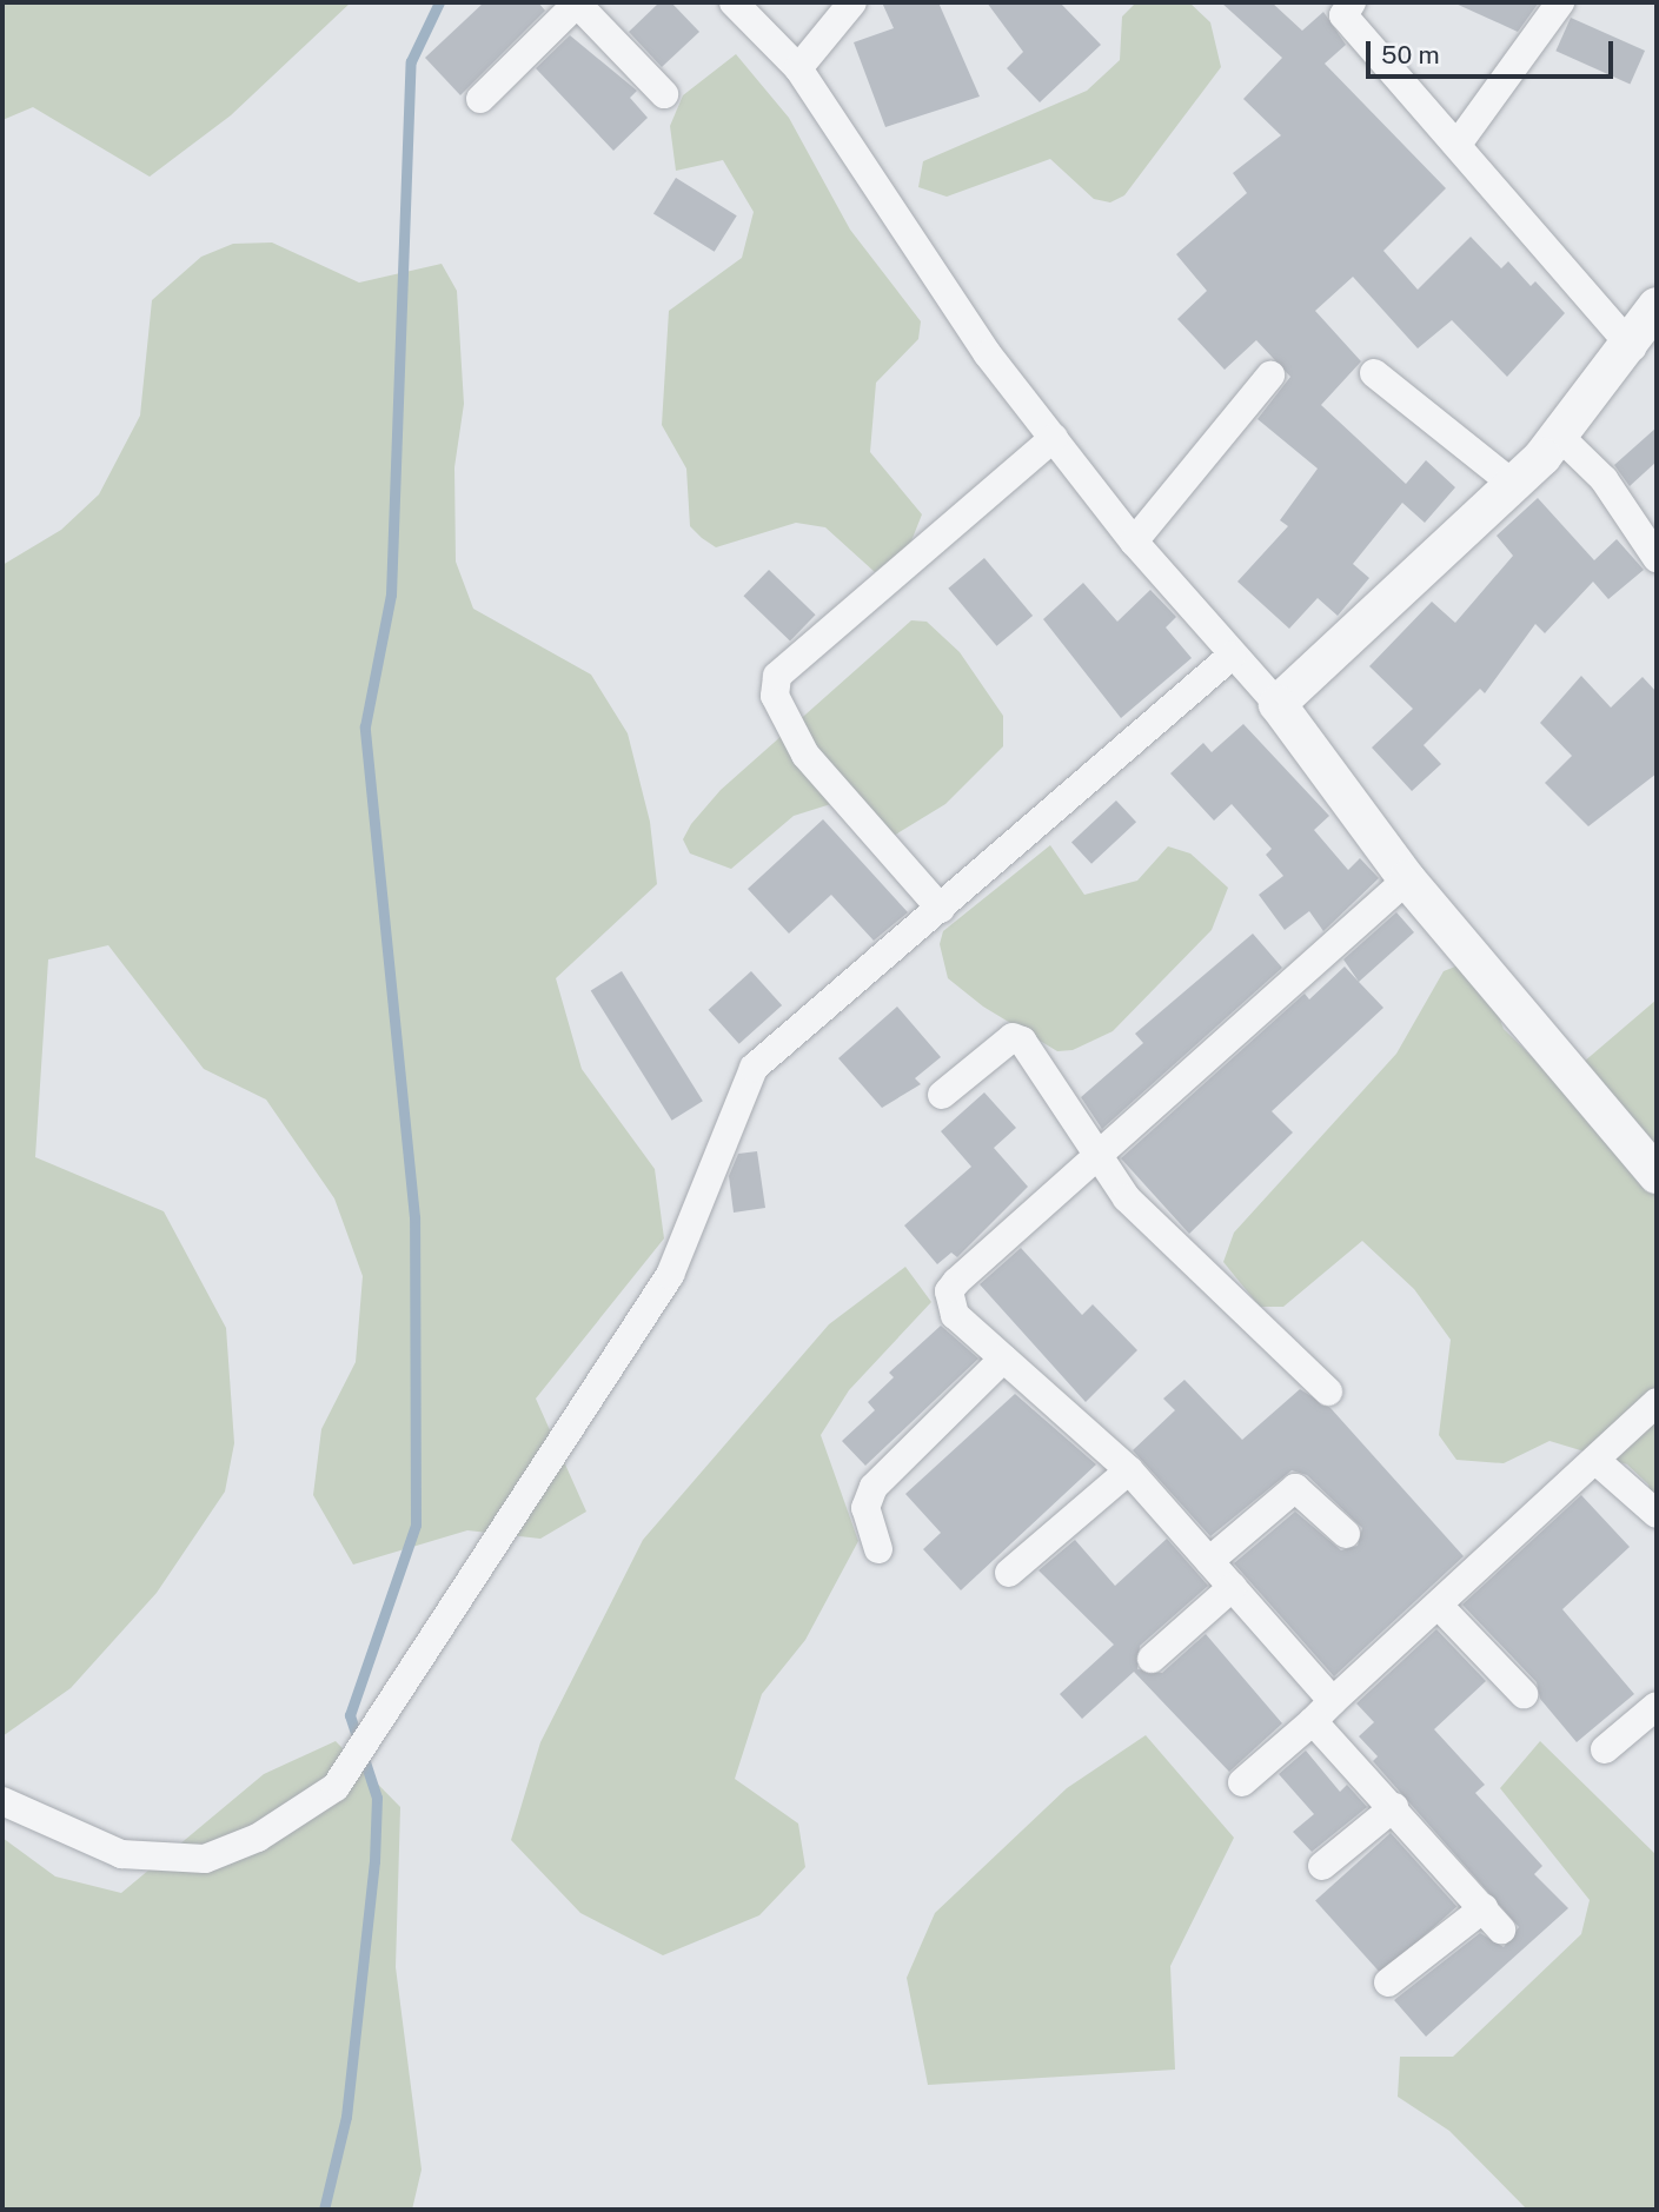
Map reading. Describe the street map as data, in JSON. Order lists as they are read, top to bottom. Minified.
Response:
{"scale_bar":"50 m"}
